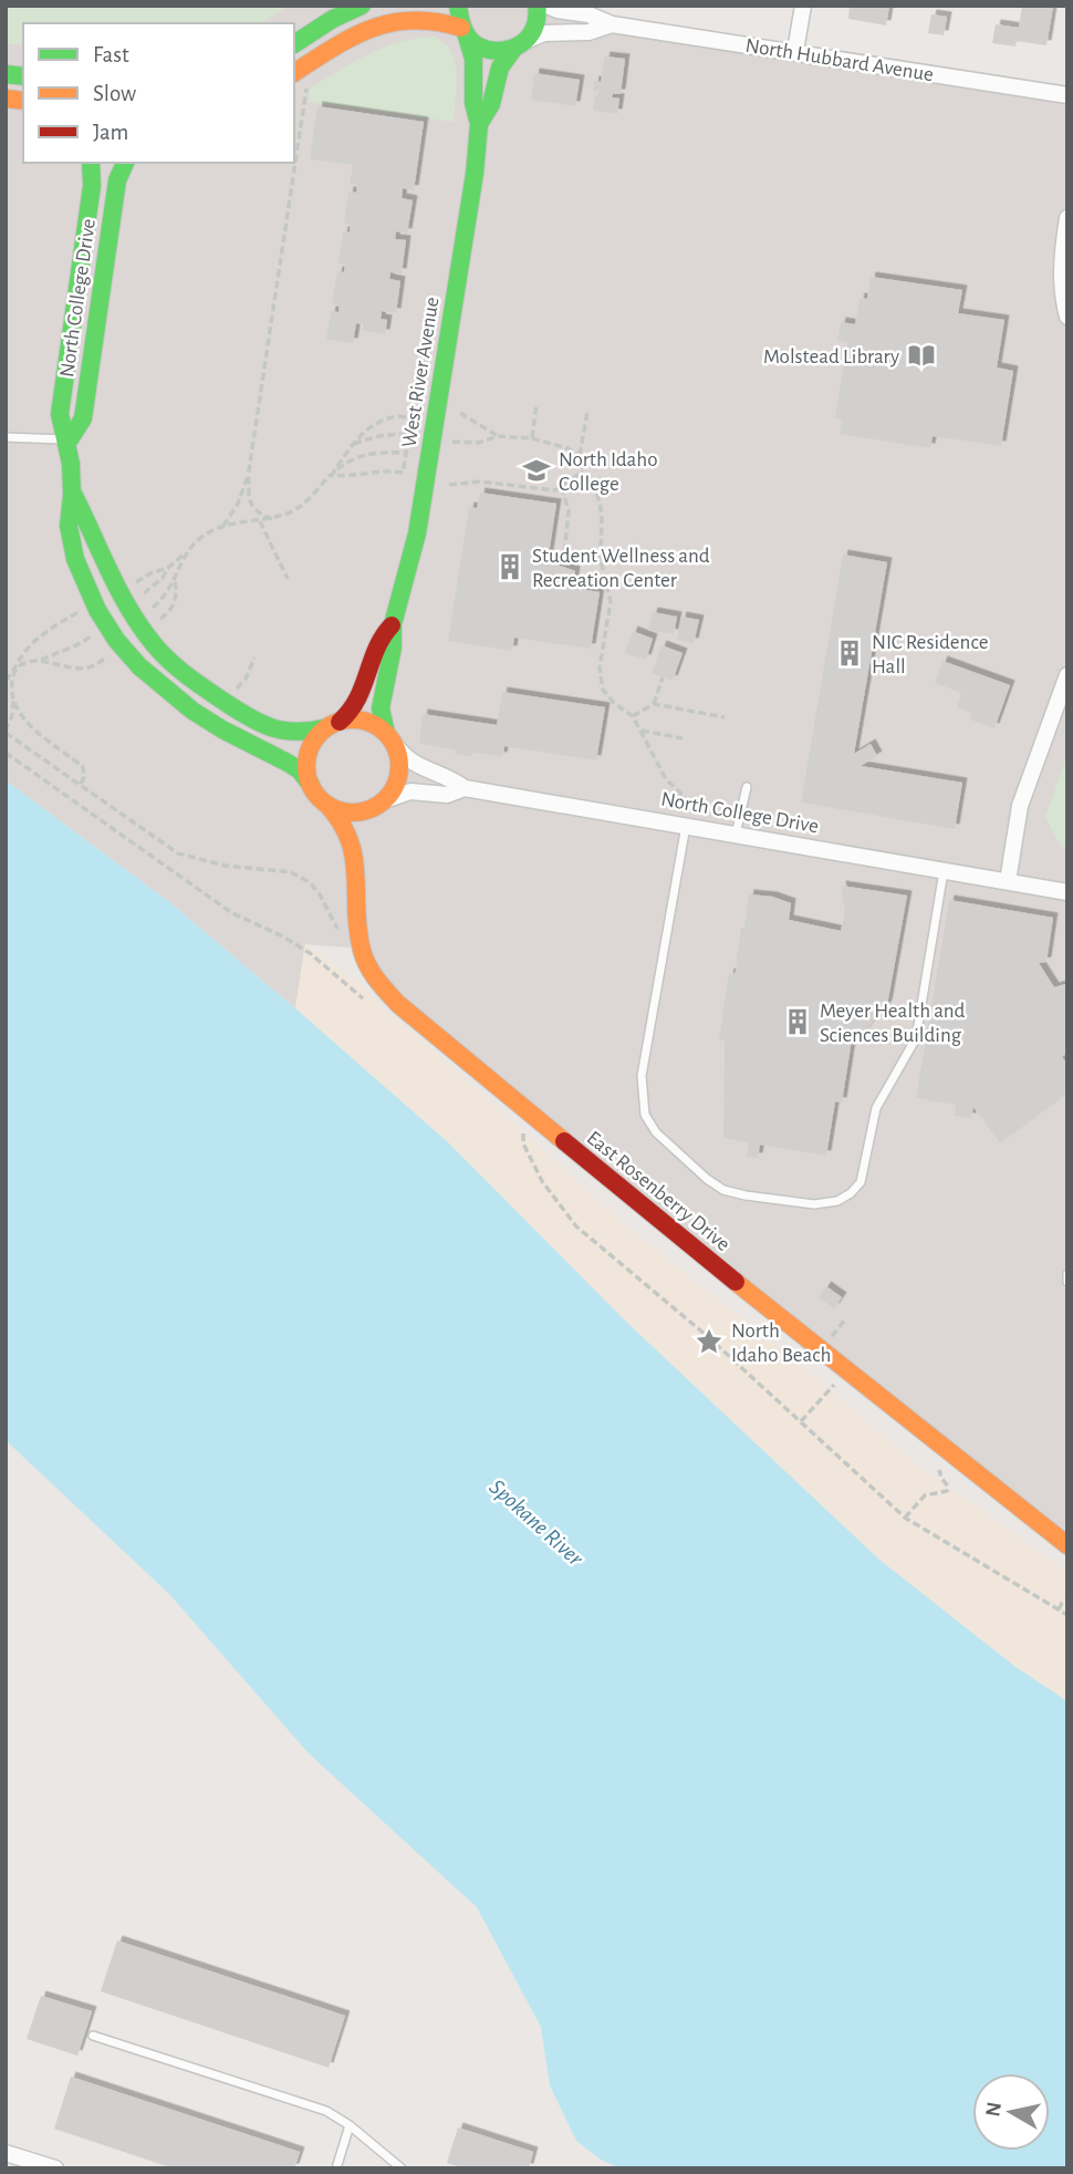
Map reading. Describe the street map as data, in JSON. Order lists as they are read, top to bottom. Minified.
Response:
{"streets":{"street":["North Hubbard Avenue","North College Drive","West River Avenue","East Rosenberry Drive"]},"crossings":[["North Hubbard Avenue","West River Avenue"],["North College Drive","West River Avenue"],["North College Drive","East Rosenberry Drive"],["West River Avenue","East Rosenberry Drive"]],"water":["Spokane River"],"places":{"library":["Molstead Library"],"school or university":["North Idaho College"],"building":["Student Wellness and Recreation Center","NIC Residence Hall","Meyer Health and Sciences Building"],"place":["North Idaho Beach"]},"legend":["Fast","Slow","Jam"],"north":"left"}
